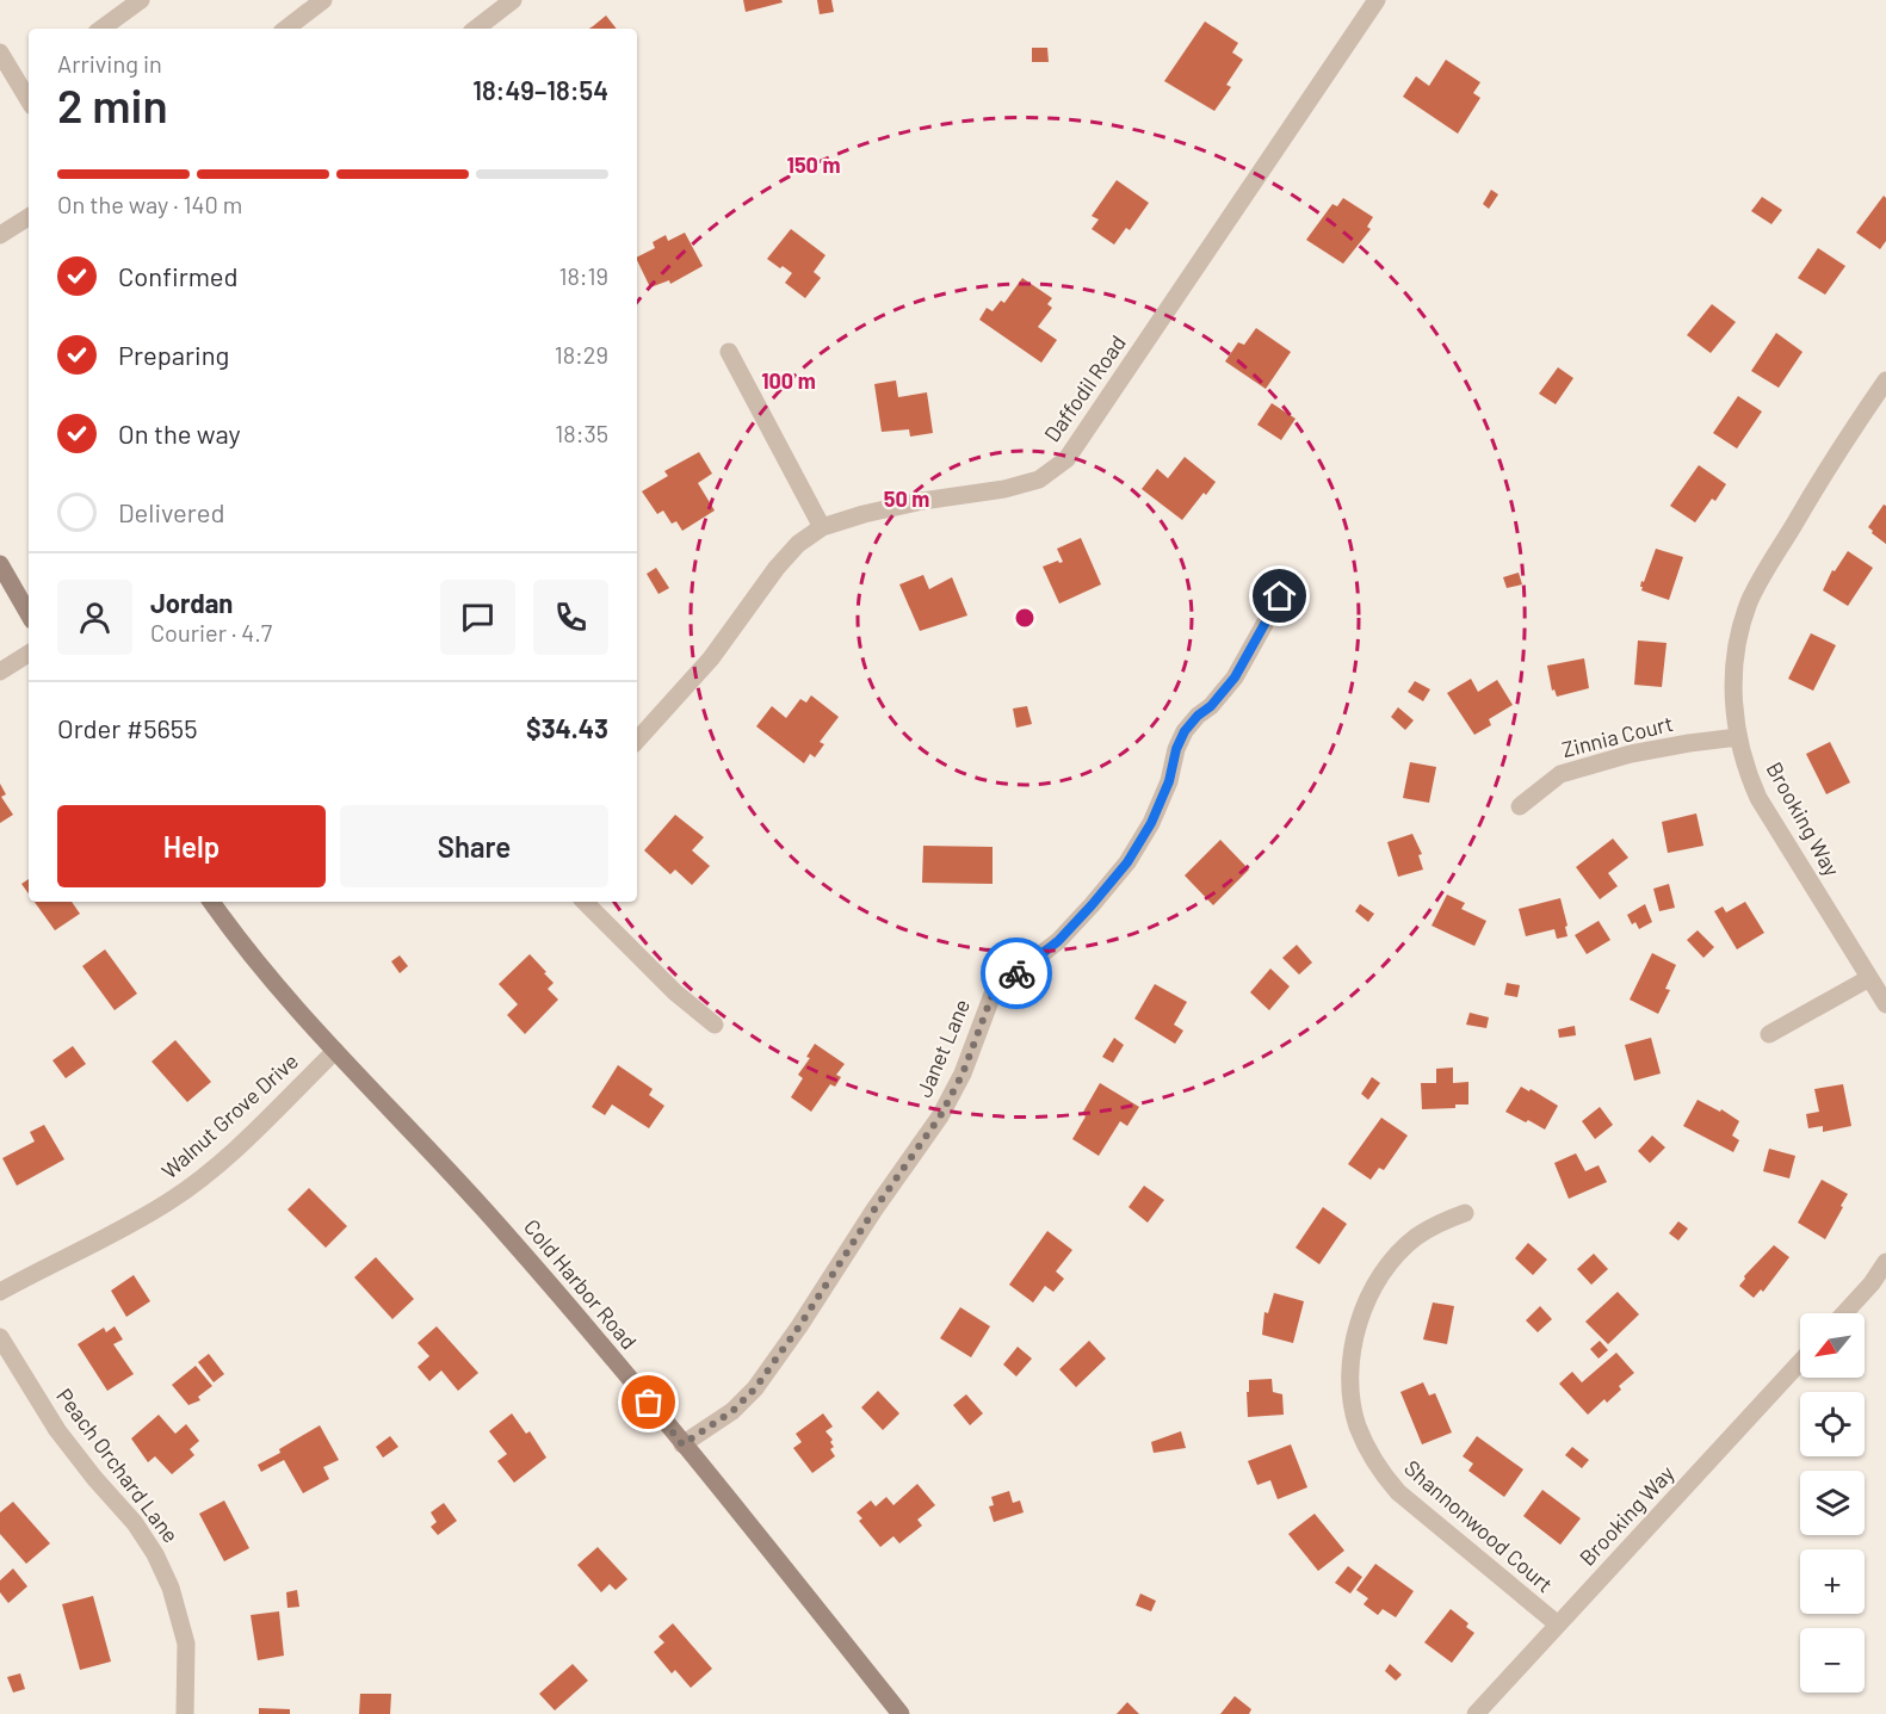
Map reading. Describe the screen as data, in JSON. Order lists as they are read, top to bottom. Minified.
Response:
{"streets":{"main road":["Cold Harbor Road"],"street":["Daffodil Road","Zinnia Court","Brooking Way","Janet Lane","Walnut Grove Drive","Peach Orchard Lane","Shannonwood Court"]},"crossings":[["Zinnia Court","Brooking Way"],["Brooking Way","Shannonwood Court"],["Janet Lane","Cold Harbor Road"],["Walnut Grove Drive","Cold Harbor Road"]],"north":"bottom left","page":{"heading":["2 min","Arriving in","18:49–18:54"],"panel":["Jordan","Courier · 4.7","Order #5655","$34.43"],"bar":"On the way · 140 m","list":[["Confirmed","18:19"],["Preparing","18:29"],["On the way","18:35"],"Delivered"],"buttons":["Help","Share"],"map_buttons":["+","−"]},"rings":["150 m","100 m","50 m"]}
